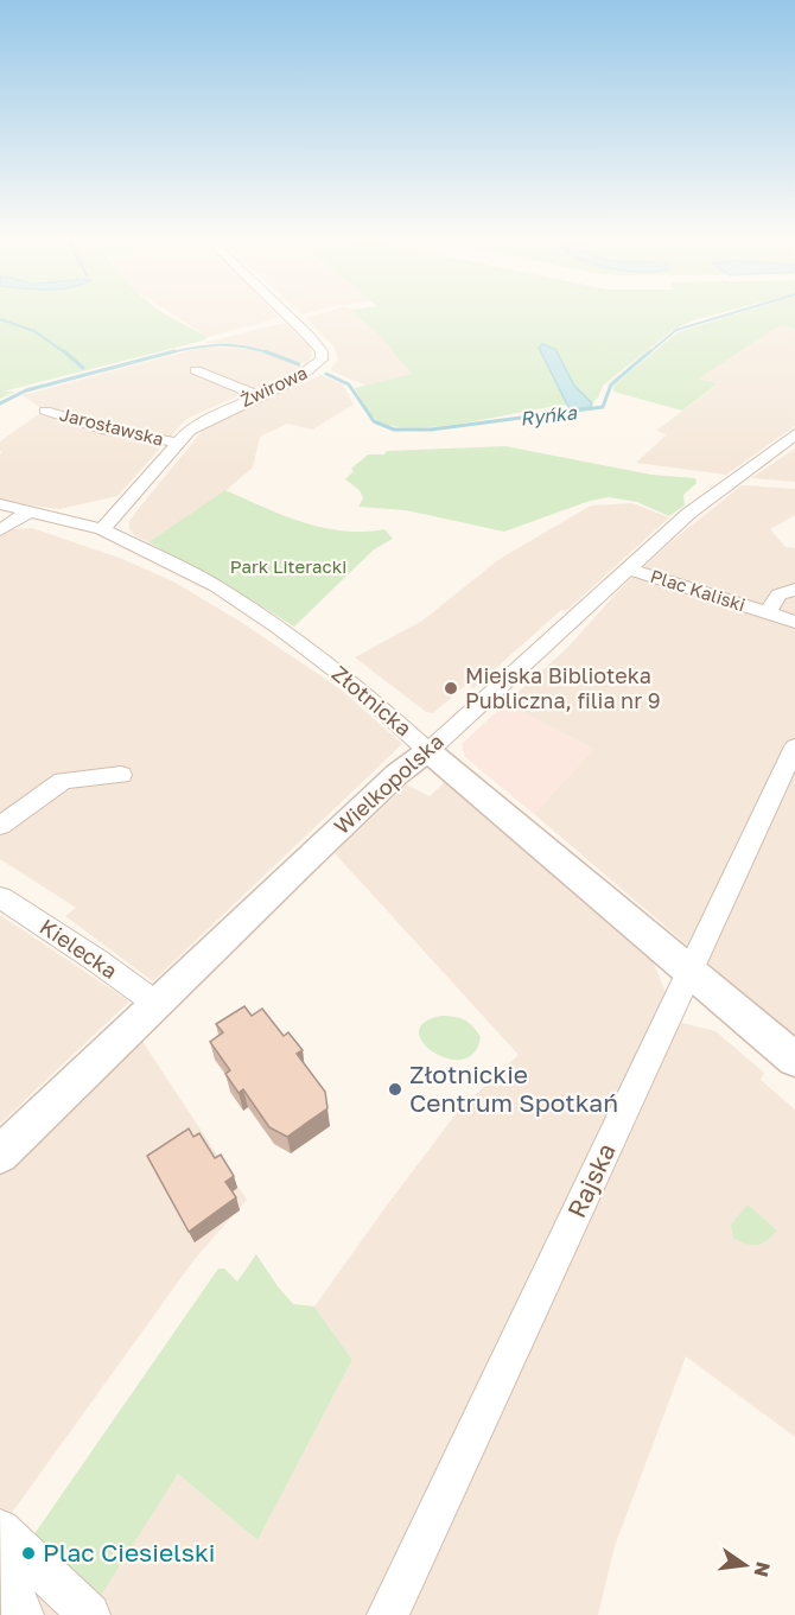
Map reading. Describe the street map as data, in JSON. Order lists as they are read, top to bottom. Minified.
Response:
{"streets":{"street":["Żwirowa","Jarosławska","Plac Kaliski","Złotnicka","Wielkopolska","Kielecka","Rajska"]},"crossings":[["Żwirowa","Jarosławska"],["Żwirowa","Złotnicka"],["Plac Kaliski","Wielkopolska"],["Złotnicka","Wielkopolska"],["Złotnicka","Rajska"],["Wielkopolska","Kielecka"]],"water":["Ryńka"],"parks":["Park Literacki"],"places":["Miejska Biblioteka Publiczna, filia nr 9","Złotnickie Centrum Spotkań","Plac Ciesielski"],"north":"right"}
